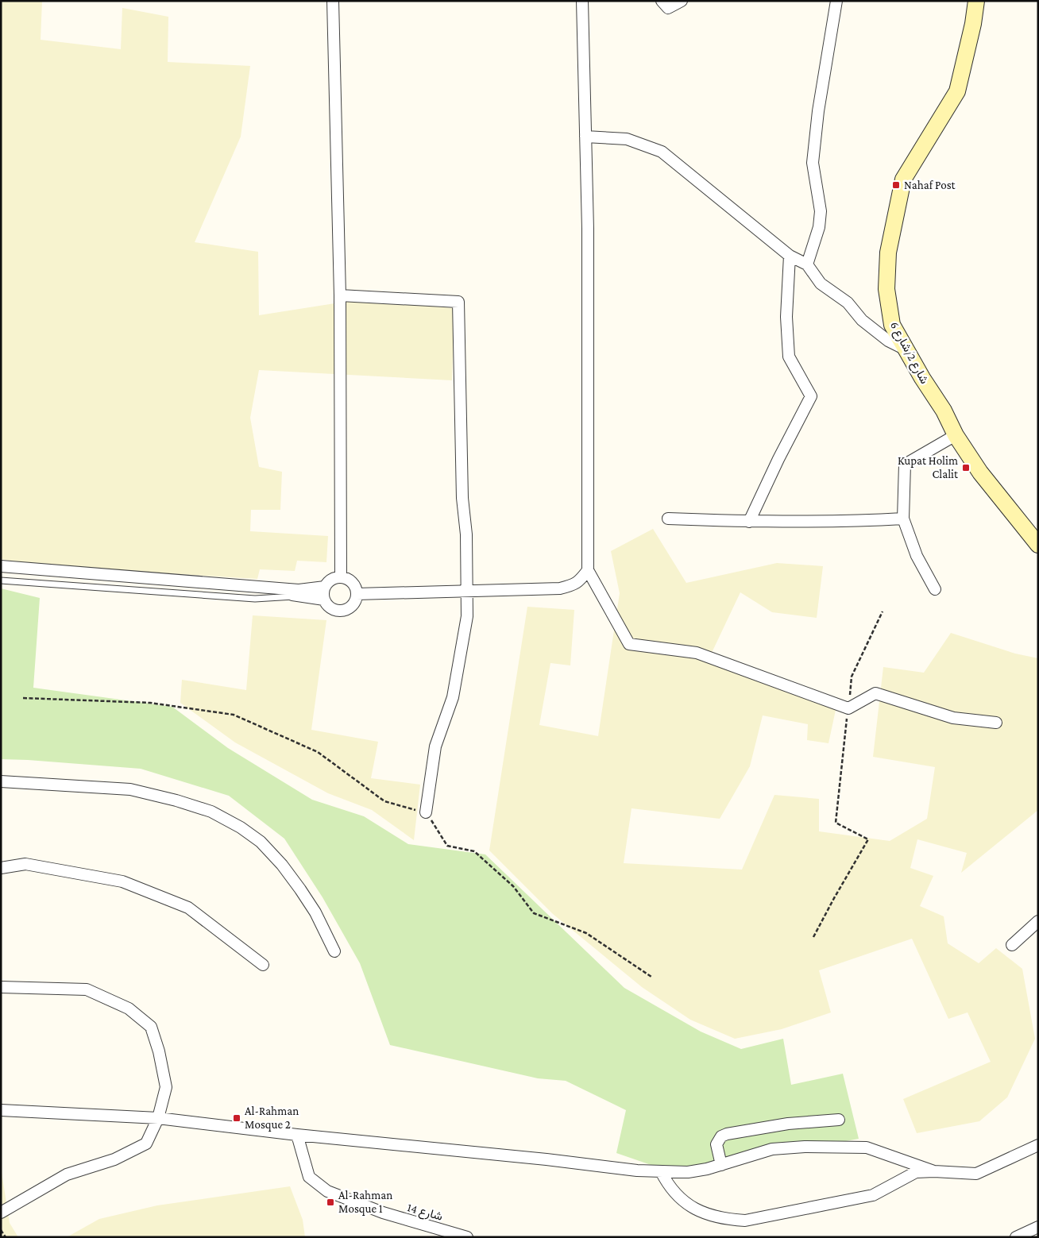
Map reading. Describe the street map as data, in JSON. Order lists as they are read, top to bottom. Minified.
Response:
{"streets":{"street":["شارع 2/شارع 6","شارع 14"]},"places":{"transit":["Nahaf Post","Kupat Holim Clalit","Al-Rahman Mosque 2","Al-Rahman Mosque 1"]}}
